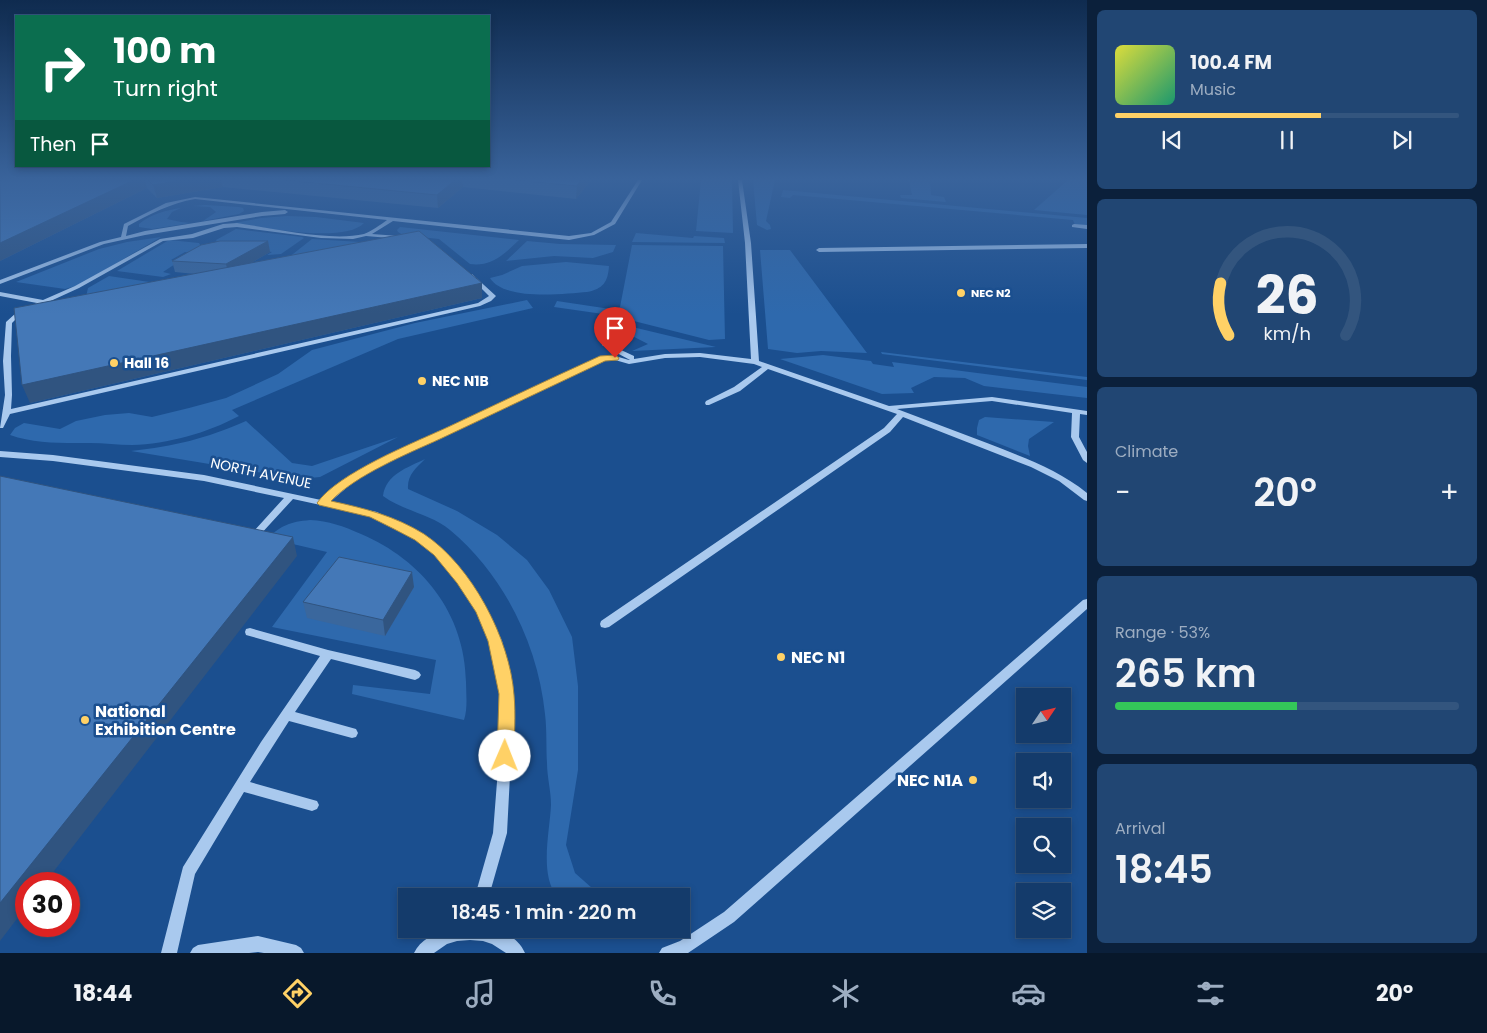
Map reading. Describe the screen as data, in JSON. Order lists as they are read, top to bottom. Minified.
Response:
{"streets":{"street":["NORTH AVENUE"]},"places":["NEC N2","Hall 16","NEC N1B","NEC N1","National Exhibition Centre","NEC N1A"],"north":"top right","page":{"turn":["100 m","Turn right"],"song":["100.4 FM","Music"],"then":"Then","tile":["Climate",["Range · 53%","265 km"],["Arrival","18:45"]],"heat":["−","20°","+"],"limit":"30","trip":"18:45 · 1 min · 220 m","tabs":["18:44","20°"],"gauge":["26","km/h"]}}
